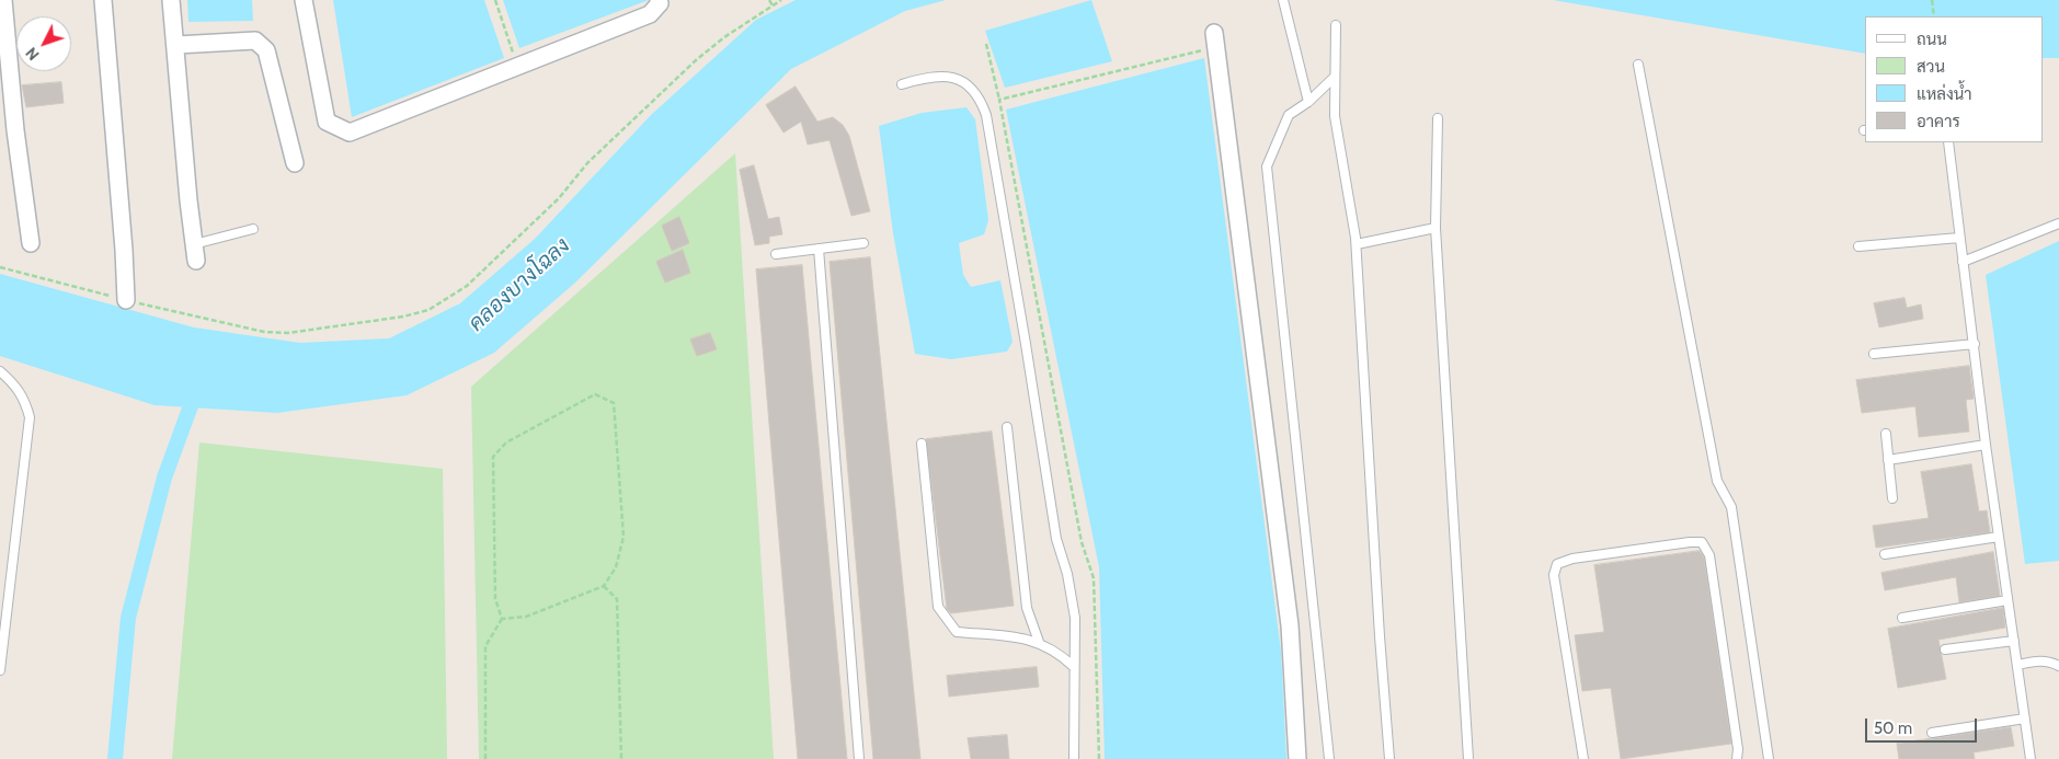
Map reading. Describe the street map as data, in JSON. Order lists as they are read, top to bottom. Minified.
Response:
{"water":["คลองบางโฉลง"],"legend":["ถนน","สวน","แหล่งน้ำ","อาคาร"],"scale_bar":"50 m","north":"bottom left"}
